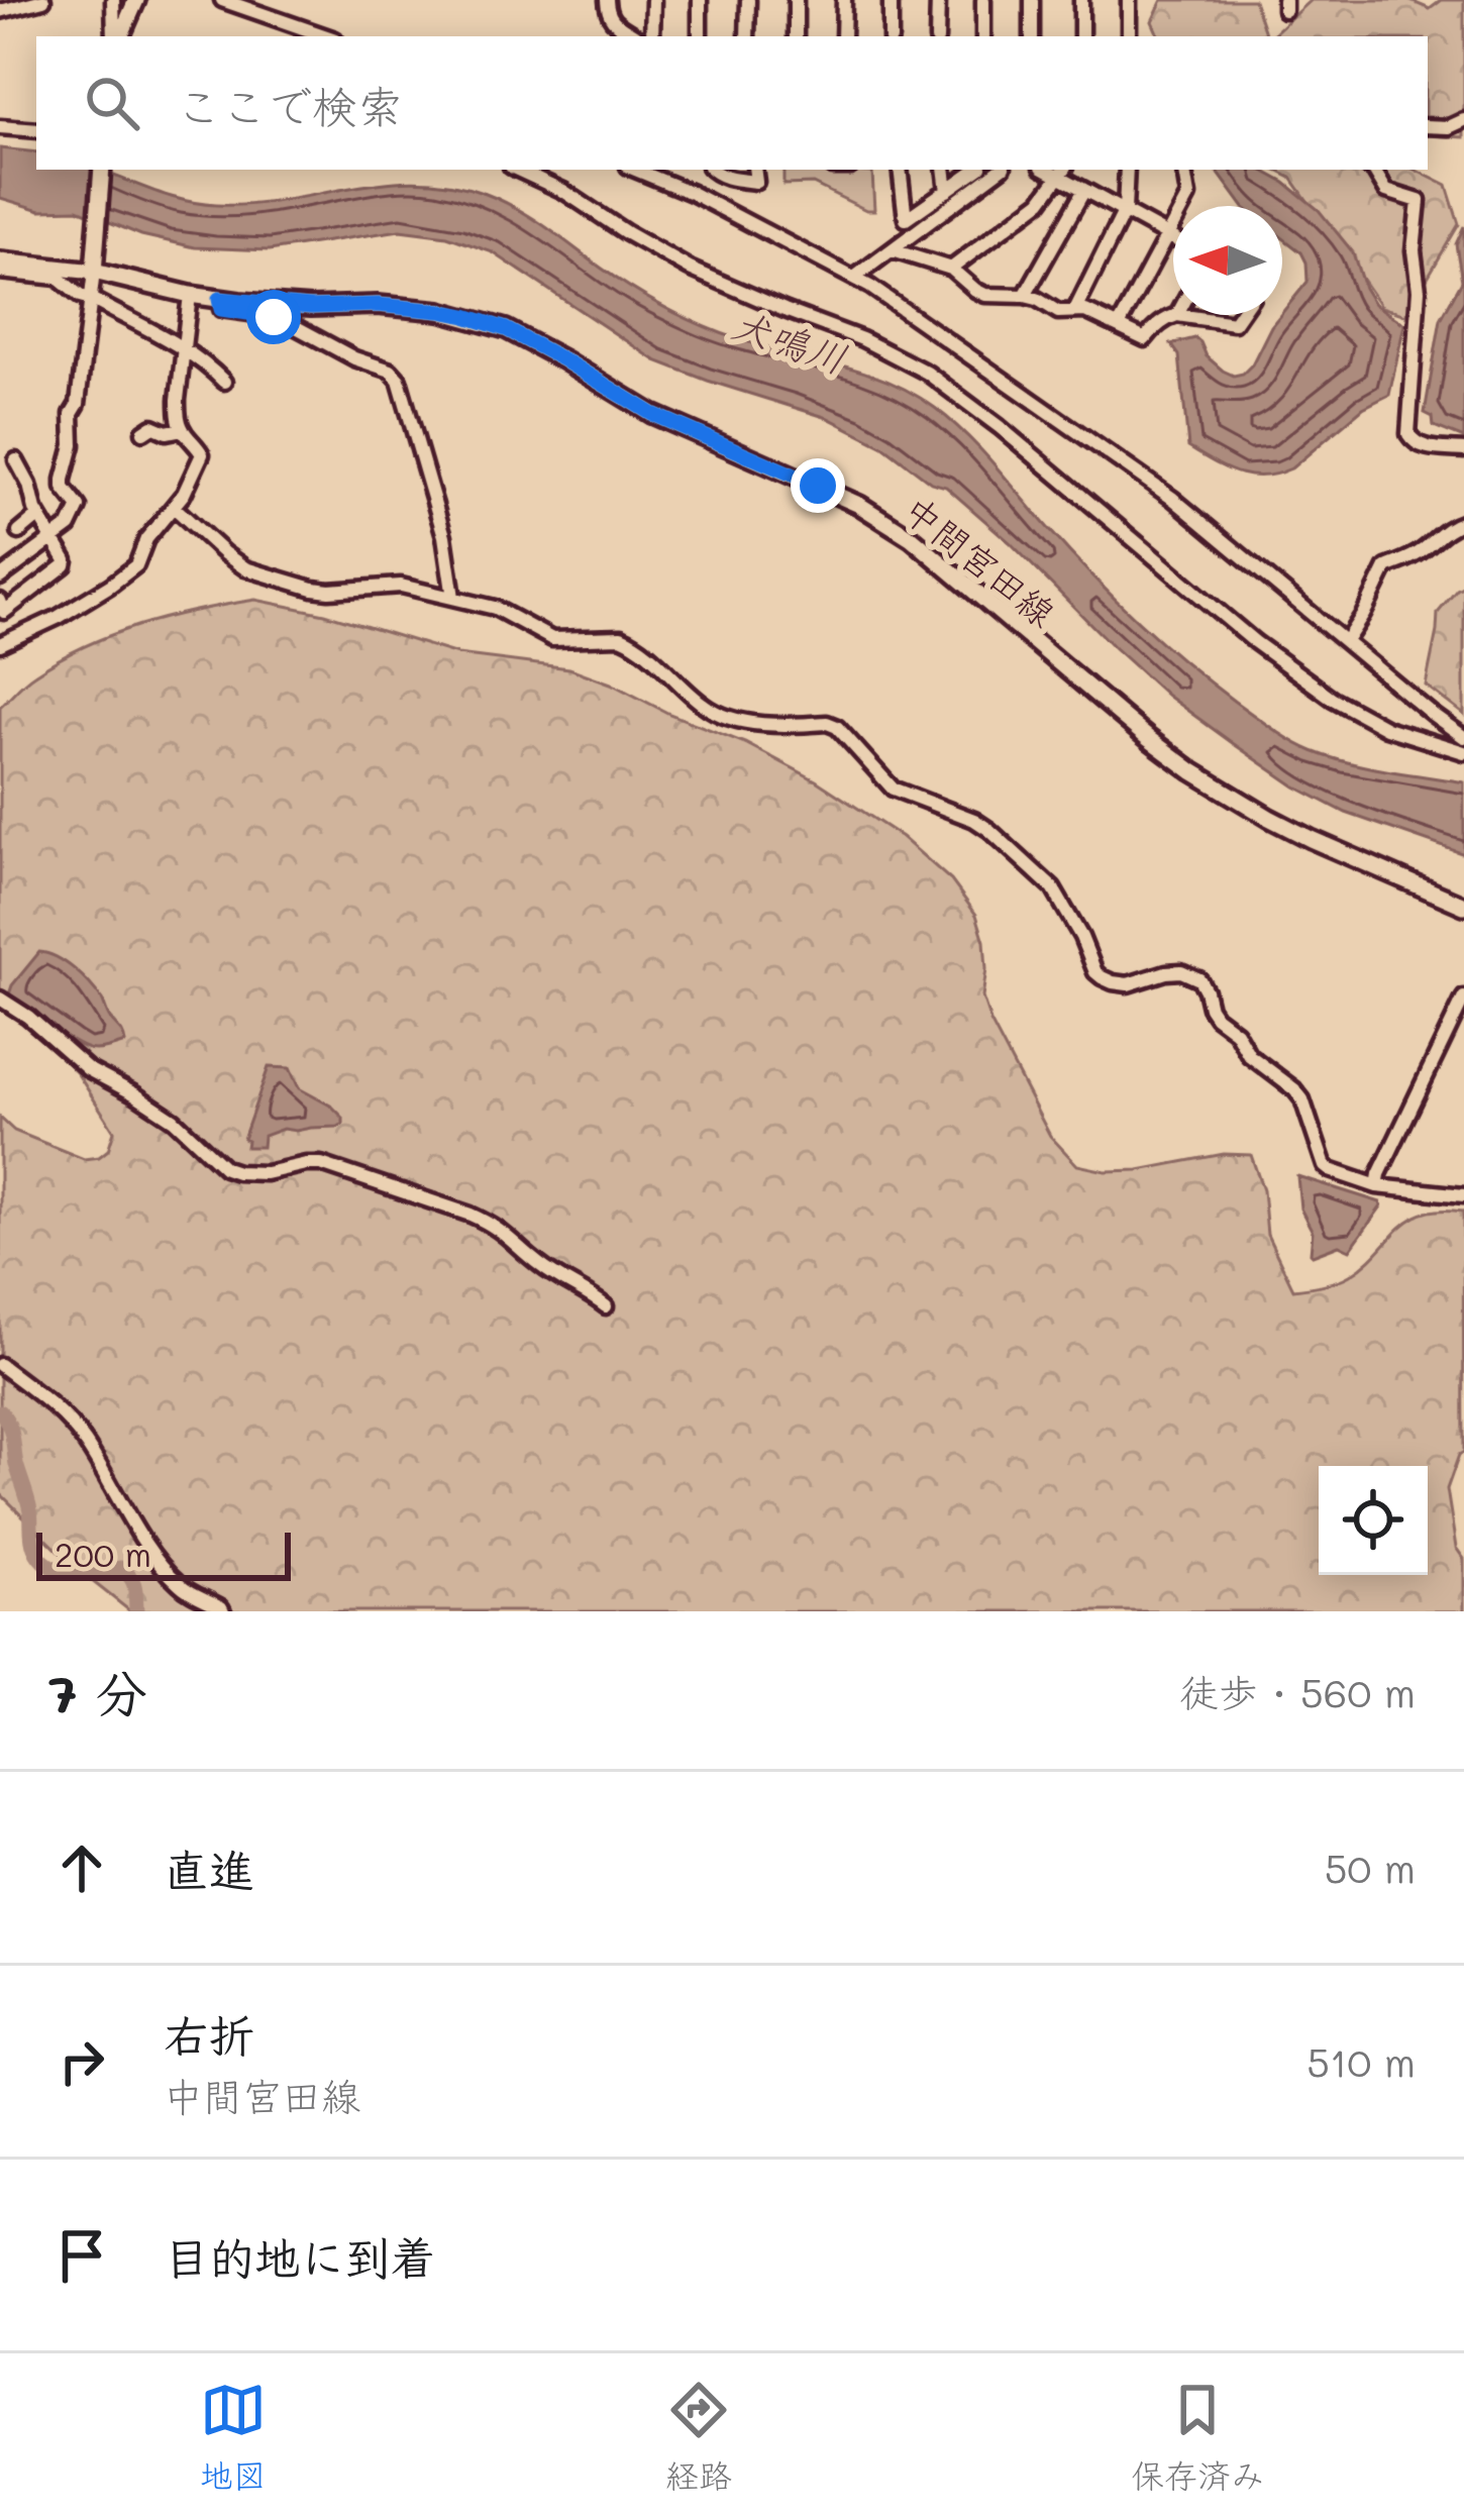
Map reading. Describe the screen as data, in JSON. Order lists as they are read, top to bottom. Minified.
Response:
{"streets":{"main road":["中間宮田線"]},"water":["犬鳴川"],"scale_bar":"200 m","north":"left","page":{"search":"ここで検索","scale":"200 m","heading":["7 分","徒歩 · 560 m"],"list":[["直進","50 m"],["右折","中間宮田線","510 m"],"目的地に到着"],"nav":["地図","経路","保存済み"]}}
